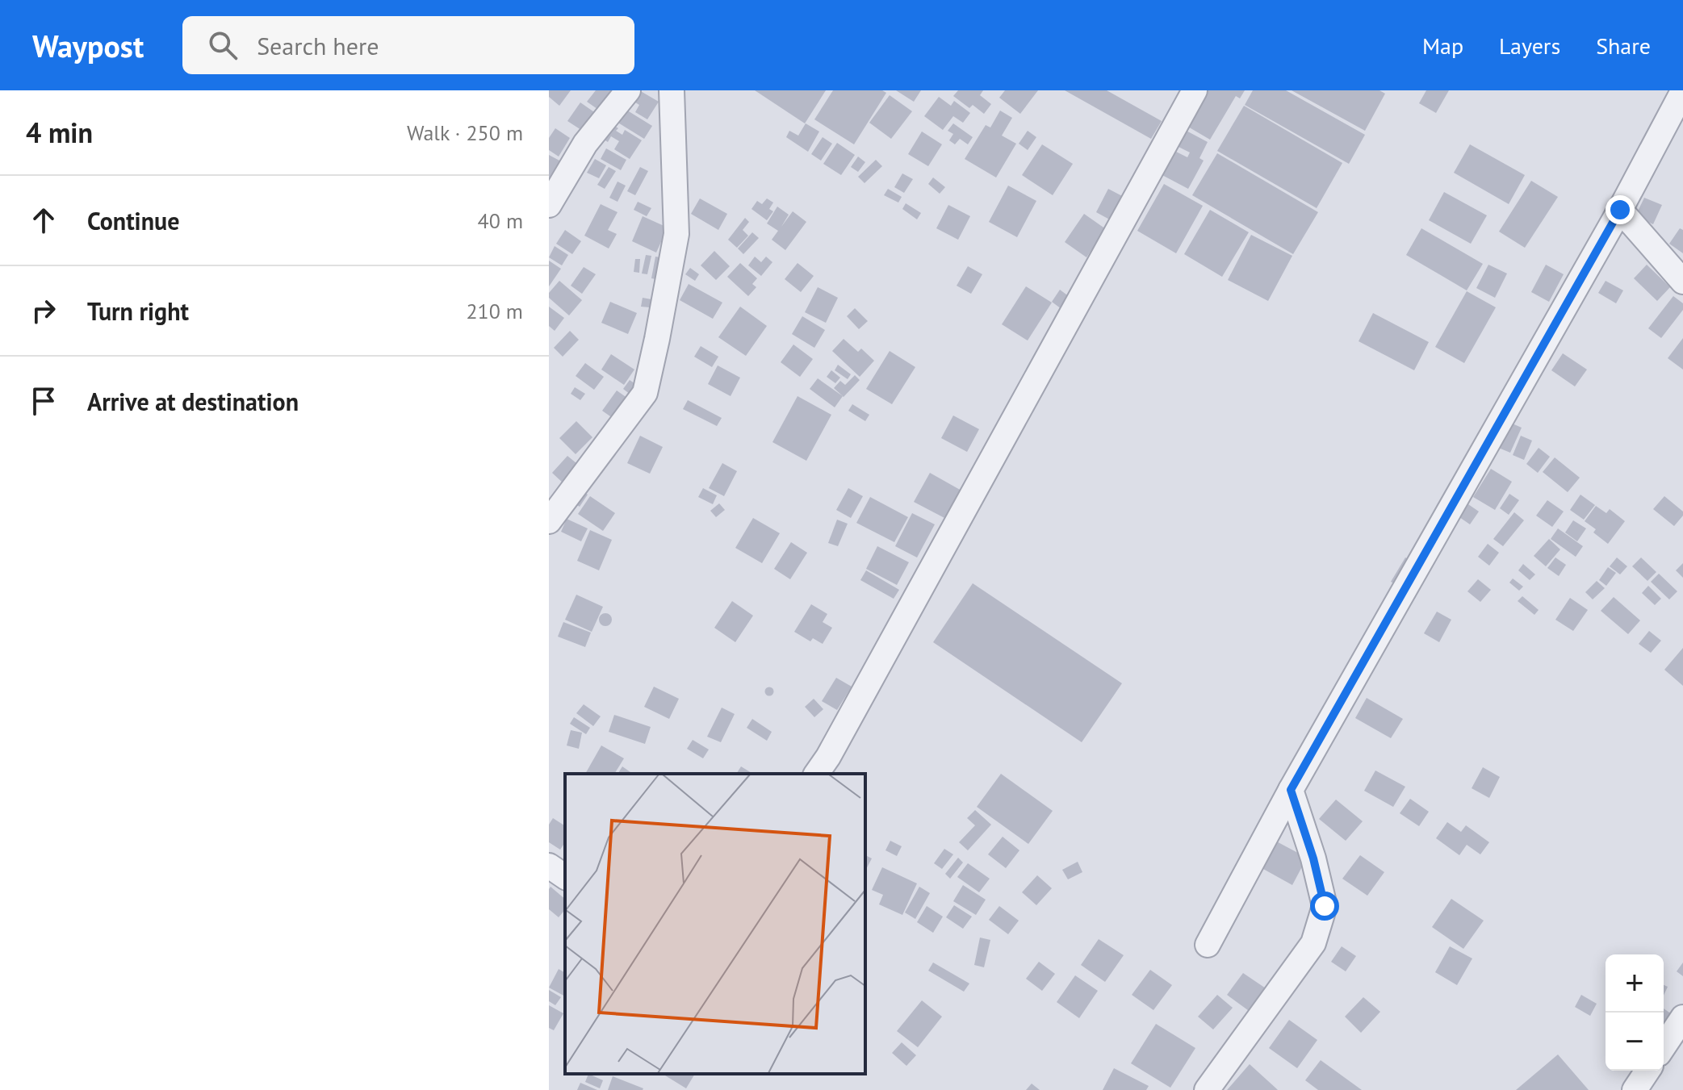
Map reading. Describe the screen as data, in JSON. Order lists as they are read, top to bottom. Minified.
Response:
{"page":{"header":"Waypost","search":"Search here","nav":["Map","Layers","Share"],"heading":["4 min","Walk · 250 m"],"list":[["Continue","40 m"],["Turn right","210 m"],"Arrive at destination"],"map_buttons":["+","−"]}}
